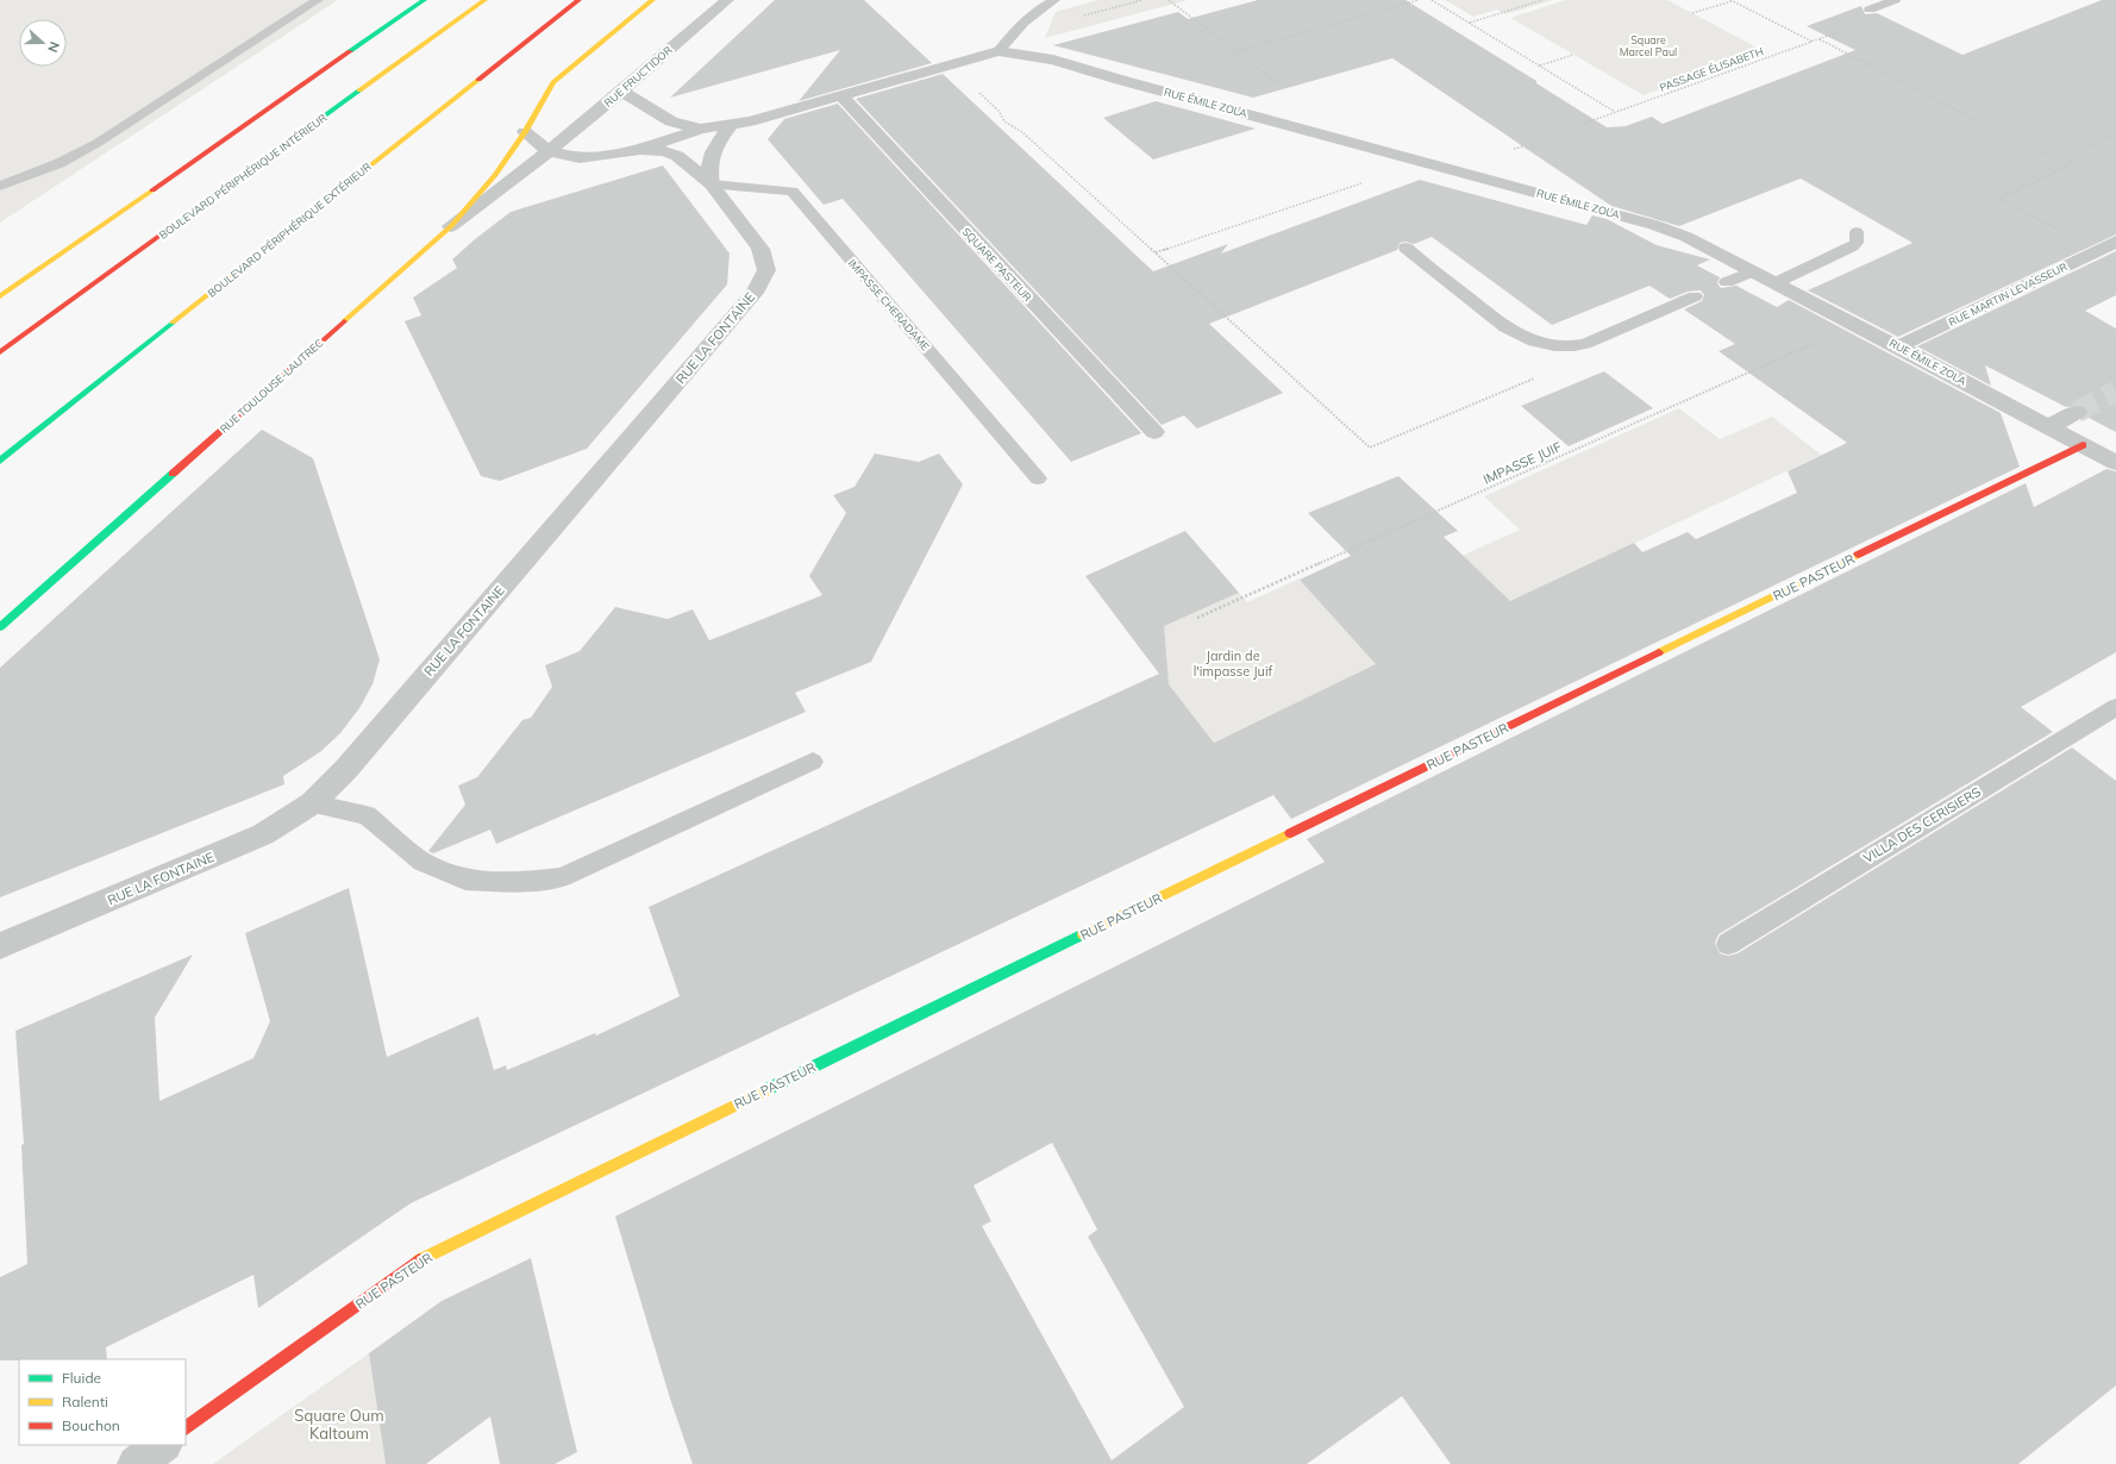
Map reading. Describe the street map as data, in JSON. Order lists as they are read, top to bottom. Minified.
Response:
{"streets":{"main road":["BOULEVARD PÉRIPHÉRIQUE INTÉRIEUR","BOULEVARD PÉRIPHÉRIQUE EXTÉRIEUR","RUE TOULOUSE-LAUTREC","RUE PASTEUR"],"street":["RUE FRUCTIDOR","RUE ÉMILE ZOLA","SQUARE PASTEUR","RUE MARTIN LEVASSEUR","RUE LA FONTAINE"],"lane":["IMPASSE CHERADAME","VILLA DES CERISIERS"],"path":["PASSAGE ÉLISABETH","IMPASSE JUIF"]},"crossings":[["RUE FRUCTIDOR","RUE LA FONTAINE"],["RUE FRUCTIDOR","RUE TOULOUSE-LAUTREC"],["RUE ÉMILE ZOLA","RUE MARTIN LEVASSEUR"],["RUE ÉMILE ZOLA","RUE LA FONTAINE"],["RUE ÉMILE ZOLA","IMPASSE JUIF"],["RUE ÉMILE ZOLA","RUE PASTEUR"],["SQUARE PASTEUR","RUE LA FONTAINE"],["IMPASSE CHERADAME","RUE LA FONTAINE"],["RUE LA FONTAINE","RUE TOULOUSE-LAUTREC"]],"parks":["Square Marcel Paul","Jardin de l'impasse Juif","Square Oum Kaltoum"],"legend":["Fluide","Ralenti","Bouchon"],"north":"right"}
